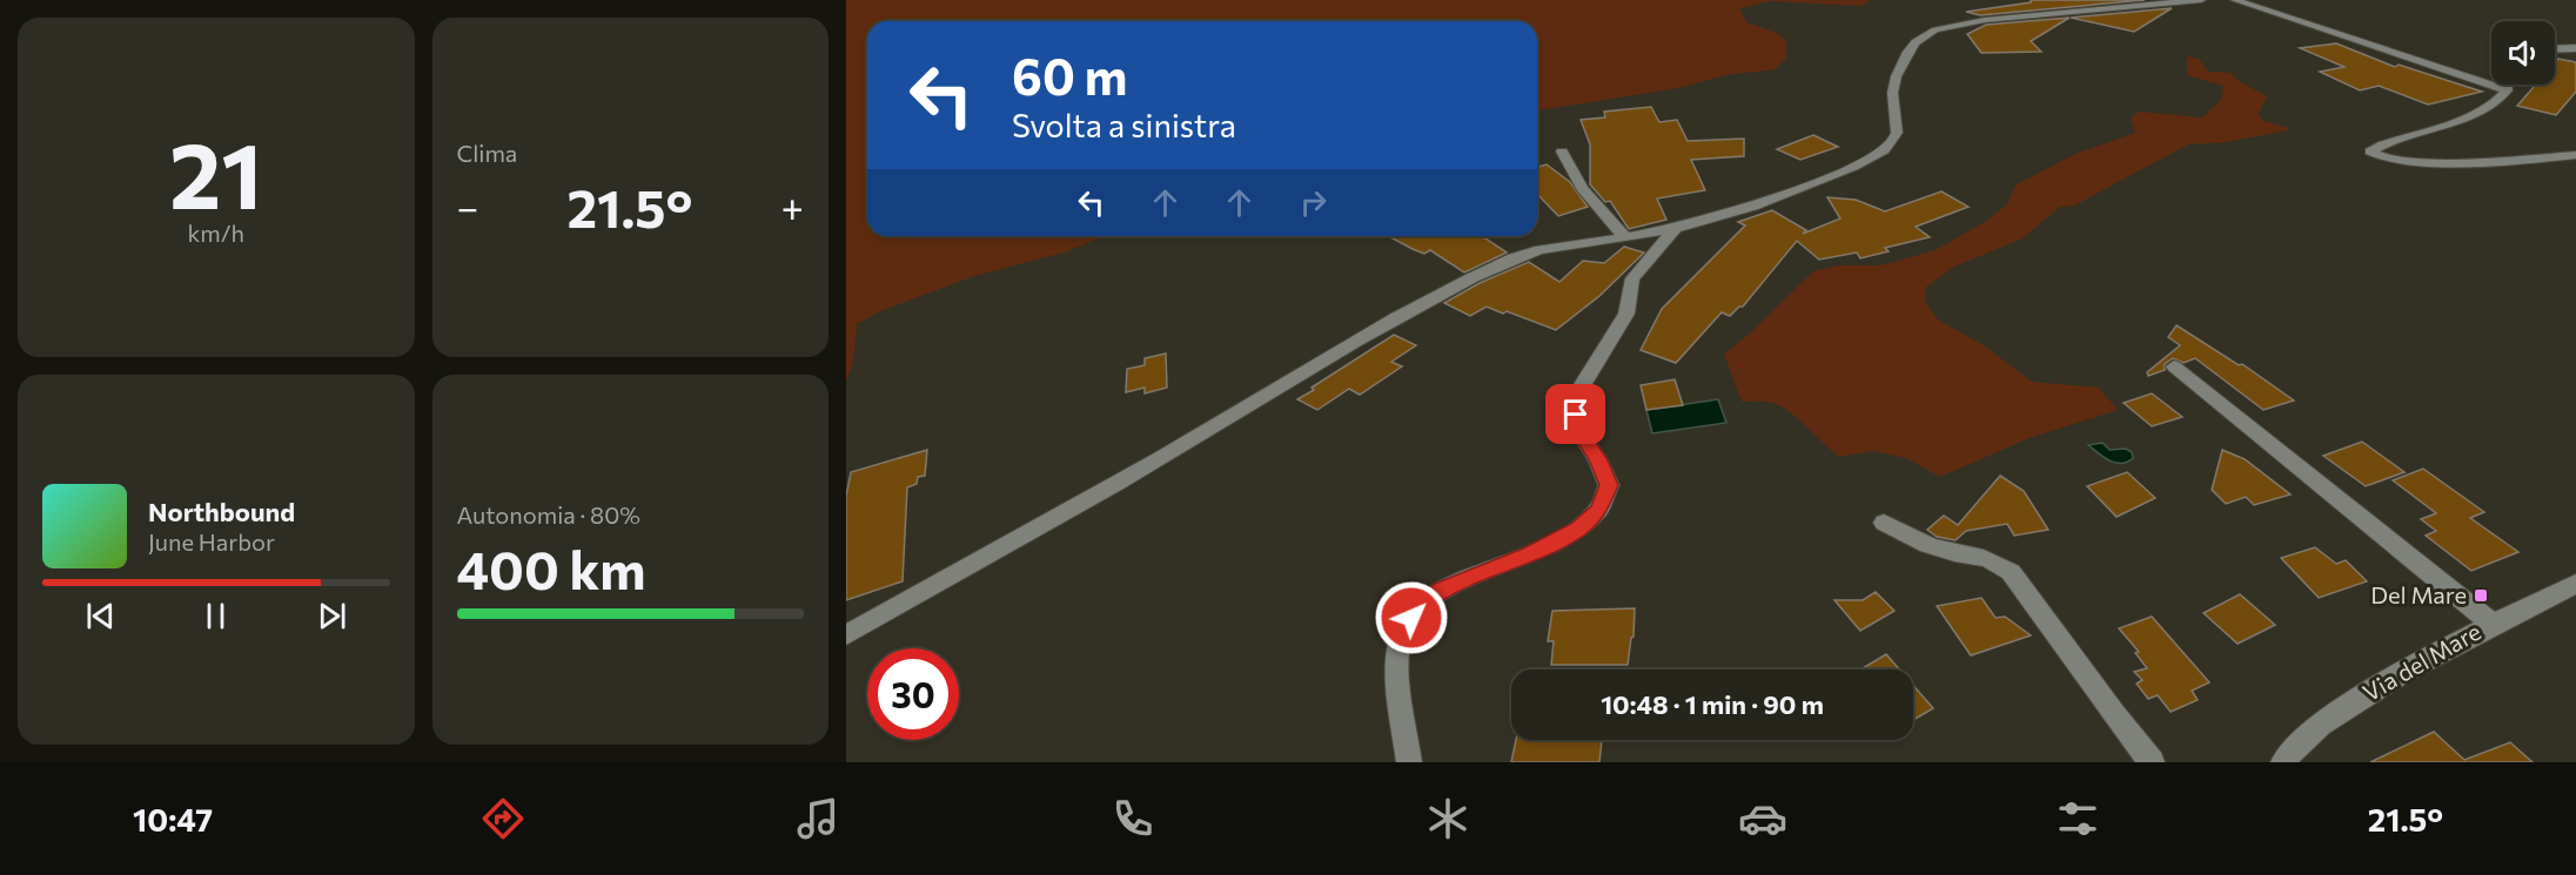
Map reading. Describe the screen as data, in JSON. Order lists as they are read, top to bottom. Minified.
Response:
{"streets":{"street":["Via del Mare"]},"places":{"transit":["Del Mare"]},"page":{"tile":[["21","km/h"],"Clima",["Autonomia · 80%","400 km"]],"turn":["60 m","Svolta a sinistra"],"heat":["−","21.5°","+"],"song":["Northbound","June Harbor"],"limit":"30","trip":"10:48 · 1 min · 90 m","tabs":["10:47","21.5°"]}}
